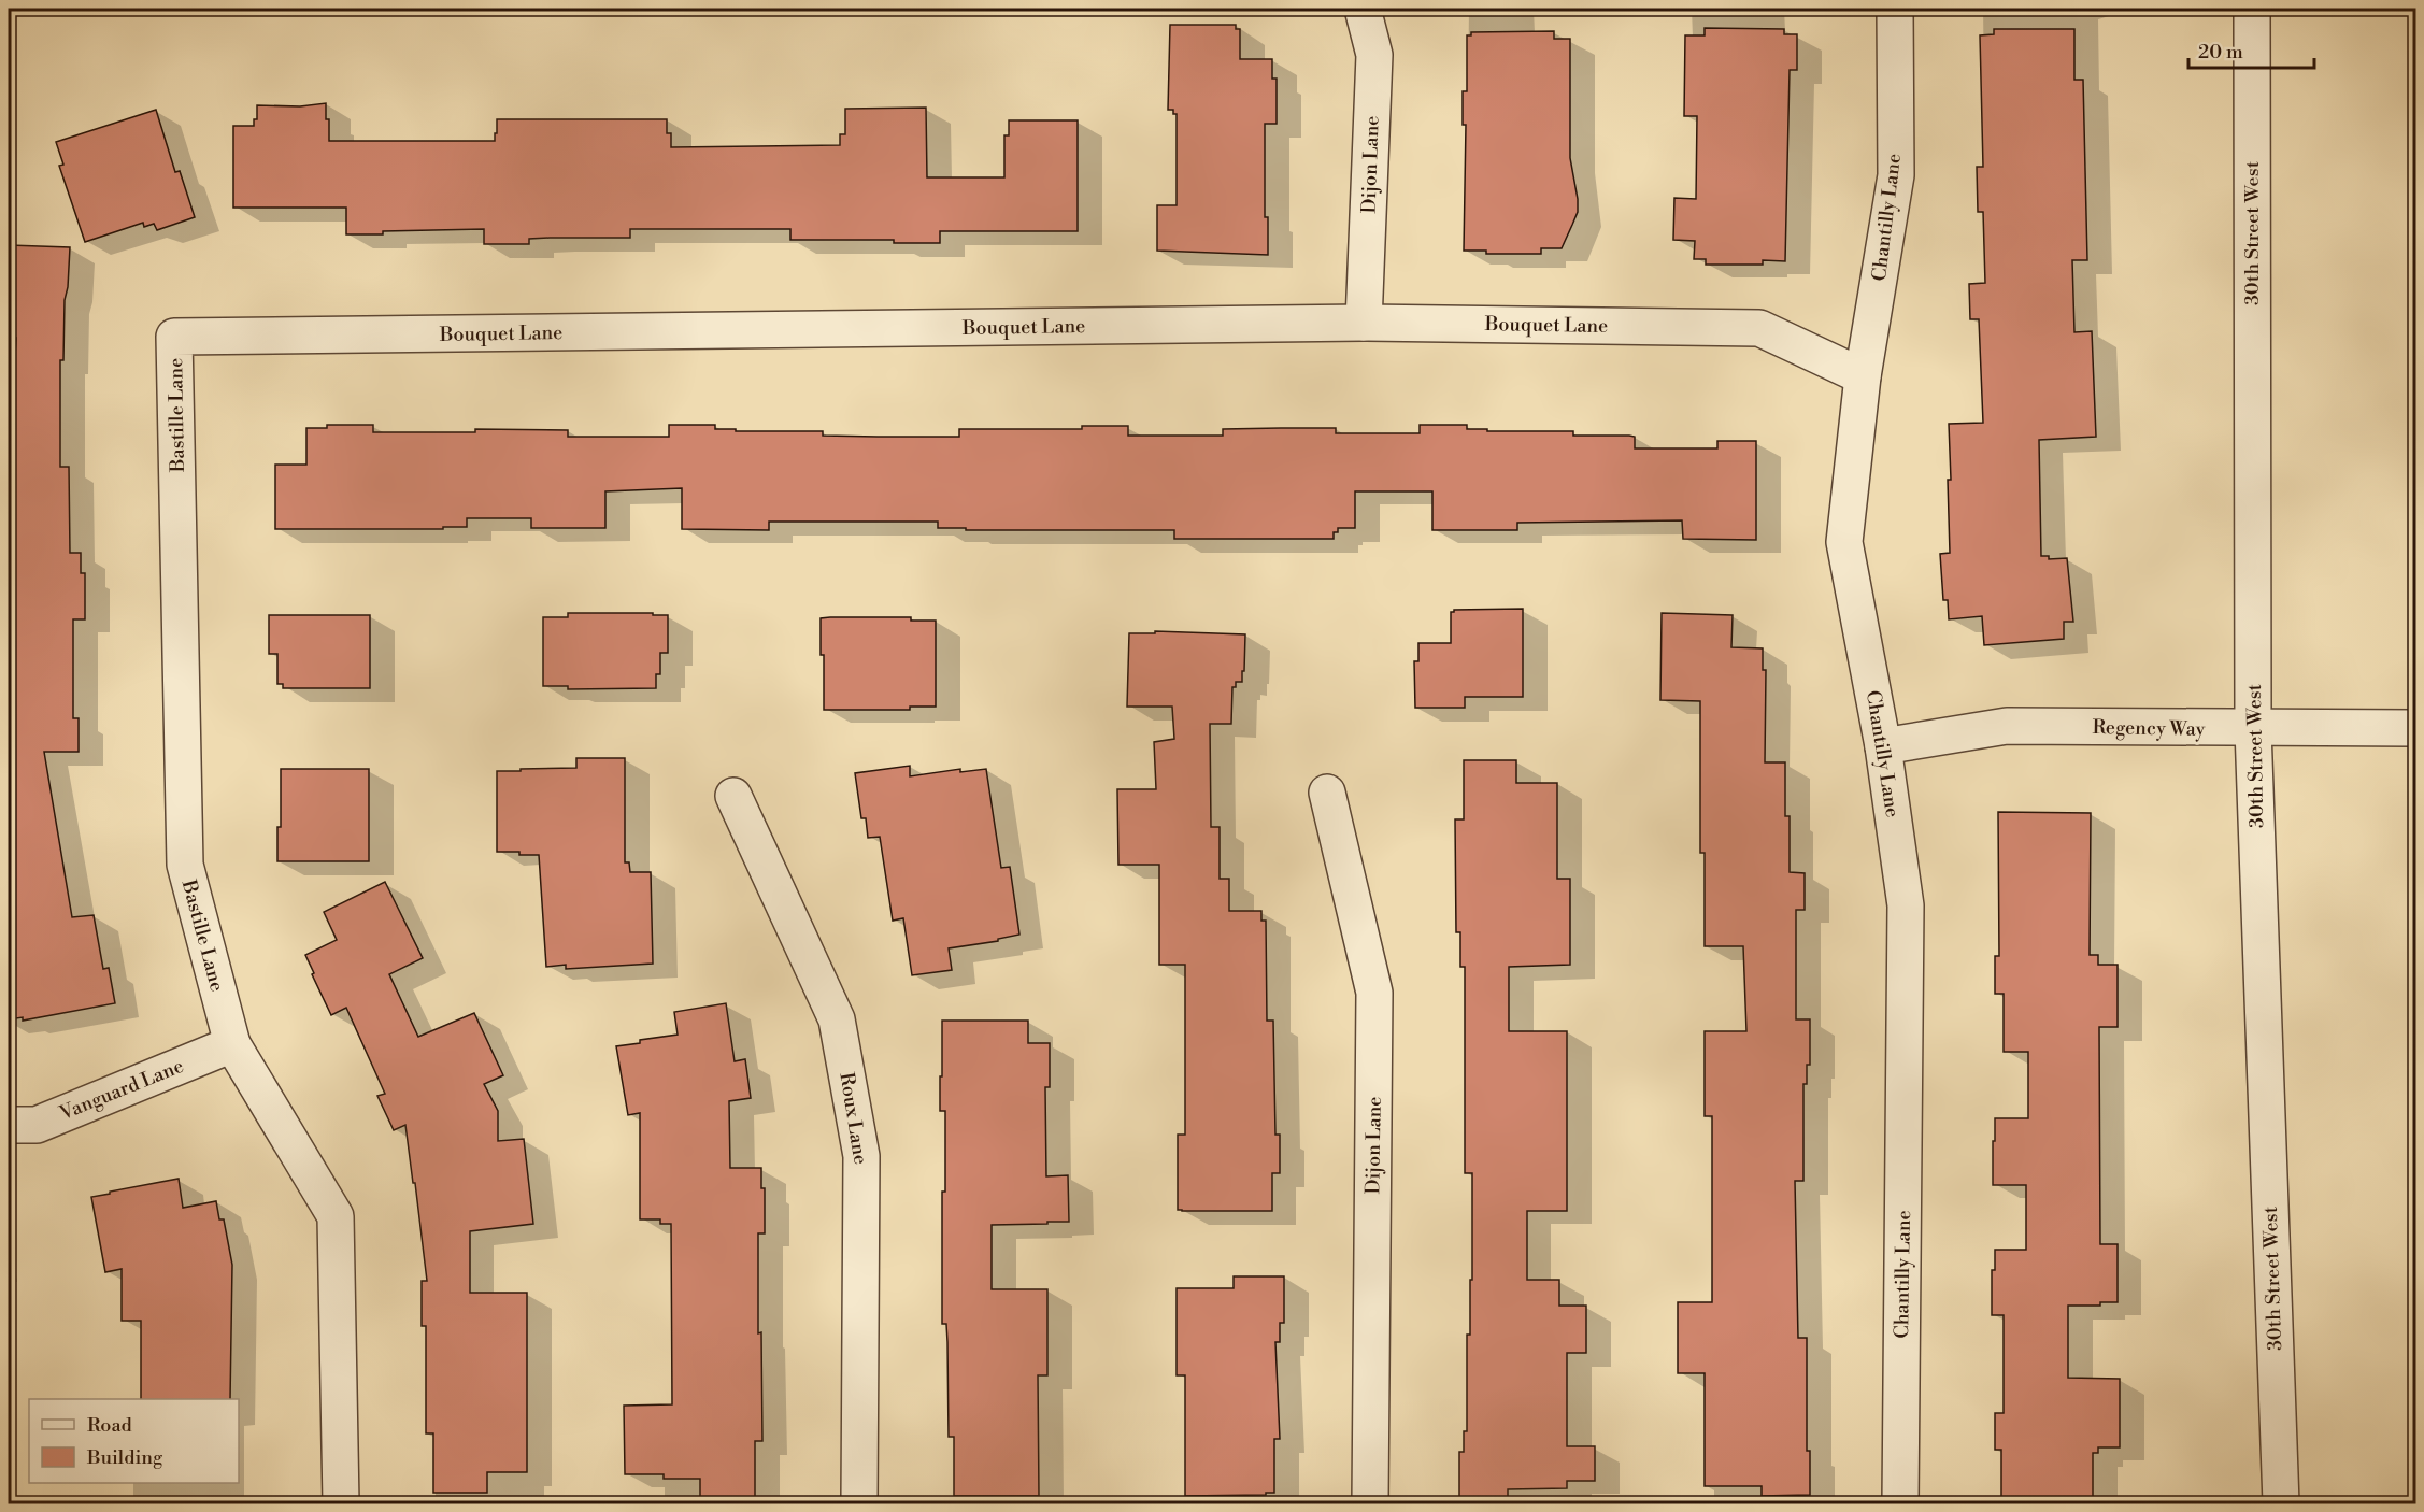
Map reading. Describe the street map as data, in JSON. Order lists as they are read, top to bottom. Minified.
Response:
{"streets":{"street":["Dijon Lane","Chantilly Lane","30th Street West","Bouquet Lane","Bastille Lane","Regency Way","Vanguard Lane","Roux Lane"]},"crossings":[["Dijon Lane","Bouquet Lane"],["Chantilly Lane","Bouquet Lane"],["Chantilly Lane","Regency Way"],["30th Street West","Regency Way"],["Bouquet Lane","Bastille Lane"],["Bastille Lane","Vanguard Lane"]],"legend":["Road","Building"],"scale_bar":"20 m"}
